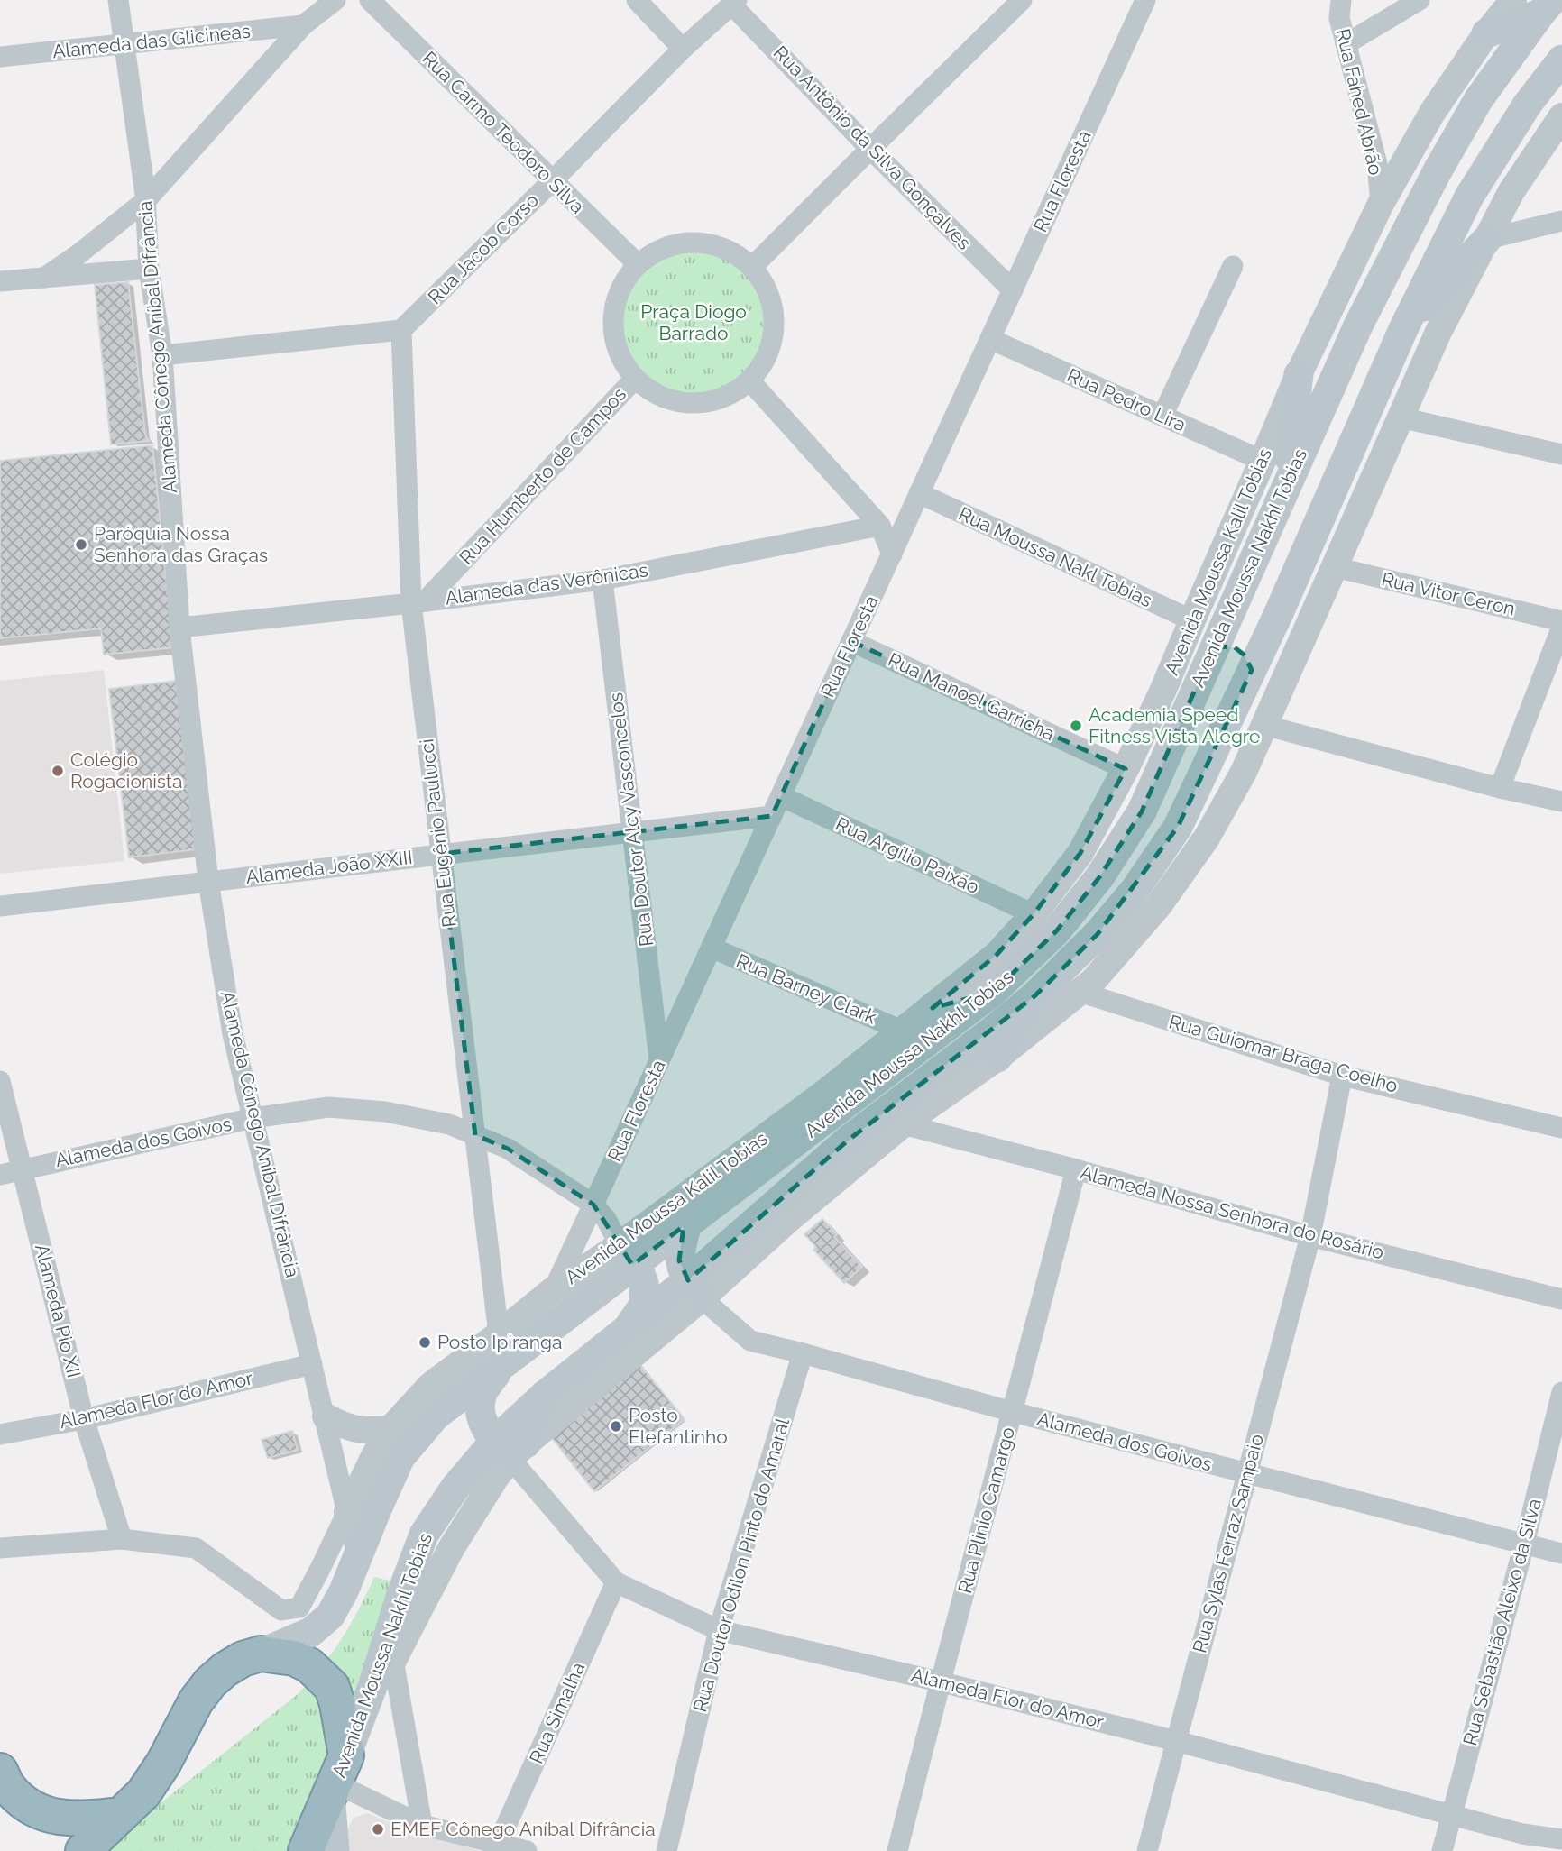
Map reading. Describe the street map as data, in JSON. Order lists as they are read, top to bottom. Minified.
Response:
{"streets":{"highway":["Avenida Moussa Nakhl Tobias"],"street":["Alameda das Glicineas","Rua Fahed Abrão","Rua Carmo Teodoro Silva","Rua Antônio da Silva Gonçalves","Rua Floresta","Rua Jacob Corso","Alameda Cônego Aníbal Difrância","Rua Pedro Lira","Rua Humberto de Campos","Rua Moussa Nakl Tobias","Avenida Moussa Kalil Tobias","Alameda das Verônicas","Rua Vitor Ceron","Rua Manoel Garricha","Rua Doutor Alcy Vasconcelos","Rua Eugênio Paulucci","Rua Argílio Paixão","Alameda João XXIII","Rua Barney Clark","Rua Guiomar Braga Coelho","Alameda dos Goivos","Alameda Nossa Senhora do Rosário","Alameda Pio XII","Alameda Flor do Amor","Rua Plinio Camargo","Rua Sylas Ferraz Sampaio","Rua Doutor Odilon Pinto do Amaral","Rua Sebastião Aleixo da Silva","Rua Simalha"]},"crossings":[["Alameda das Glicineas","Alameda Cônego Aníbal Difrância"],["Rua Fahed Abrão","Avenida Moussa Kalil Tobias"],["Rua Carmo Teodoro Silva","Rua Jacob Corso"],["Rua Carmo Teodoro Silva","Rua Humberto de Campos"],["Rua Antônio da Silva Gonçalves","Rua Floresta"],["Rua Antônio da Silva Gonçalves","Rua Jacob Corso"],["Rua Floresta","Rua Pedro Lira"],["Rua Floresta","Rua Moussa Nakl Tobias"],["Rua Floresta","Avenida Moussa Nakhl Tobias"],["Rua Floresta","Rua Manoel Garricha"],["Rua Floresta","Rua Doutor Alcy Vasconcelos"],["Rua Floresta","Rua Argílio Paixão"],["Rua Floresta","Alameda João XXIII"],["Rua Floresta","Rua Barney Clark"],["Rua Floresta","Alameda dos Goivos"],["Rua Jacob Corso","Rua Eugênio Paulucci"],["Alameda Cônego Aníbal Difrância","Avenida Moussa Nakhl Tobias"],["Alameda Cônego Aníbal Difrância","Alameda das Verônicas"],["Alameda Cônego Aníbal Difrância","Alameda João XXIII"],["Alameda Cônego Aníbal Difrância","Alameda dos Goivos"],["Alameda Cônego Aníbal Difrância","Alameda Flor do Amor"],["Rua Pedro Lira","Avenida Moussa Kalil Tobias"],["Rua Humberto de Campos","Alameda das Verônicas"],["Rua Humberto de Campos","Rua Eugênio Paulucci"],["Rua Moussa Nakl Tobias","Avenida Moussa Kalil Tobias"],["Avenida Moussa Kalil Tobias","Avenida Moussa Nakhl Tobias"],["Avenida Moussa Kalil Tobias","Rua Manoel Garricha"],["Avenida Moussa Kalil Tobias","Rua Argílio Paixão"],["Avenida Moussa Kalil Tobias","Rua Barney Clark"],["Avenida Moussa Kalil Tobias","Alameda dos Goivos"],["Avenida Moussa Nakhl Tobias","Rua Eugênio Paulucci"],["Avenida Moussa Nakhl Tobias","Alameda dos Goivos"],["Avenida Moussa Nakhl Tobias","Alameda Flor do Amor"],["Alameda das Verônicas","Rua Doutor Alcy Vasconcelos"],["Alameda das Verônicas","Rua Eugênio Paulucci"],["Rua Doutor Alcy Vasconcelos","Alameda João XXIII"],["Rua Eugênio Paulucci","Alameda João XXIII"],["Rua Eugênio Paulucci","Alameda dos Goivos"],["Rua Guiomar Braga Coelho","Rua Sylas Ferraz Sampaio"],["Alameda dos Goivos","Alameda Pio XII"],["Alameda dos Goivos","Rua Plinio Camargo"],["Alameda dos Goivos","Rua Sylas Ferraz Sampaio"],["Alameda dos Goivos","Rua Doutor Odilon Pinto do Amaral"],["Alameda dos Goivos","Rua Sebastião Aleixo da Silva"],["Alameda Nossa Senhora do Rosário","Rua Plinio Camargo"],["Alameda Nossa Senhora do Rosário","Rua Sylas Ferraz Sampaio"],["Alameda Pio XII","Alameda Flor do Amor"],["Alameda Flor do Amor","Rua Plinio Camargo"],["Alameda Flor do Amor","Rua Sylas Ferraz Sampaio"],["Alameda Flor do Amor","Rua Doutor Odilon Pinto do Amaral"],["Alameda Flor do Amor","Rua Sebastião Aleixo da Silva"],["Alameda Flor do Amor","Rua Simalha"]],"parks":["Praça Diogo Barrado"],"places":["Paróquia Nossa Senhora das Graças","Academia Speed Fitness Vista Alegre","Colégio Rogacionista","Posto Ipiranga","Posto Elefantinho","EMEF Cônego Aníbal Difrância"]}
